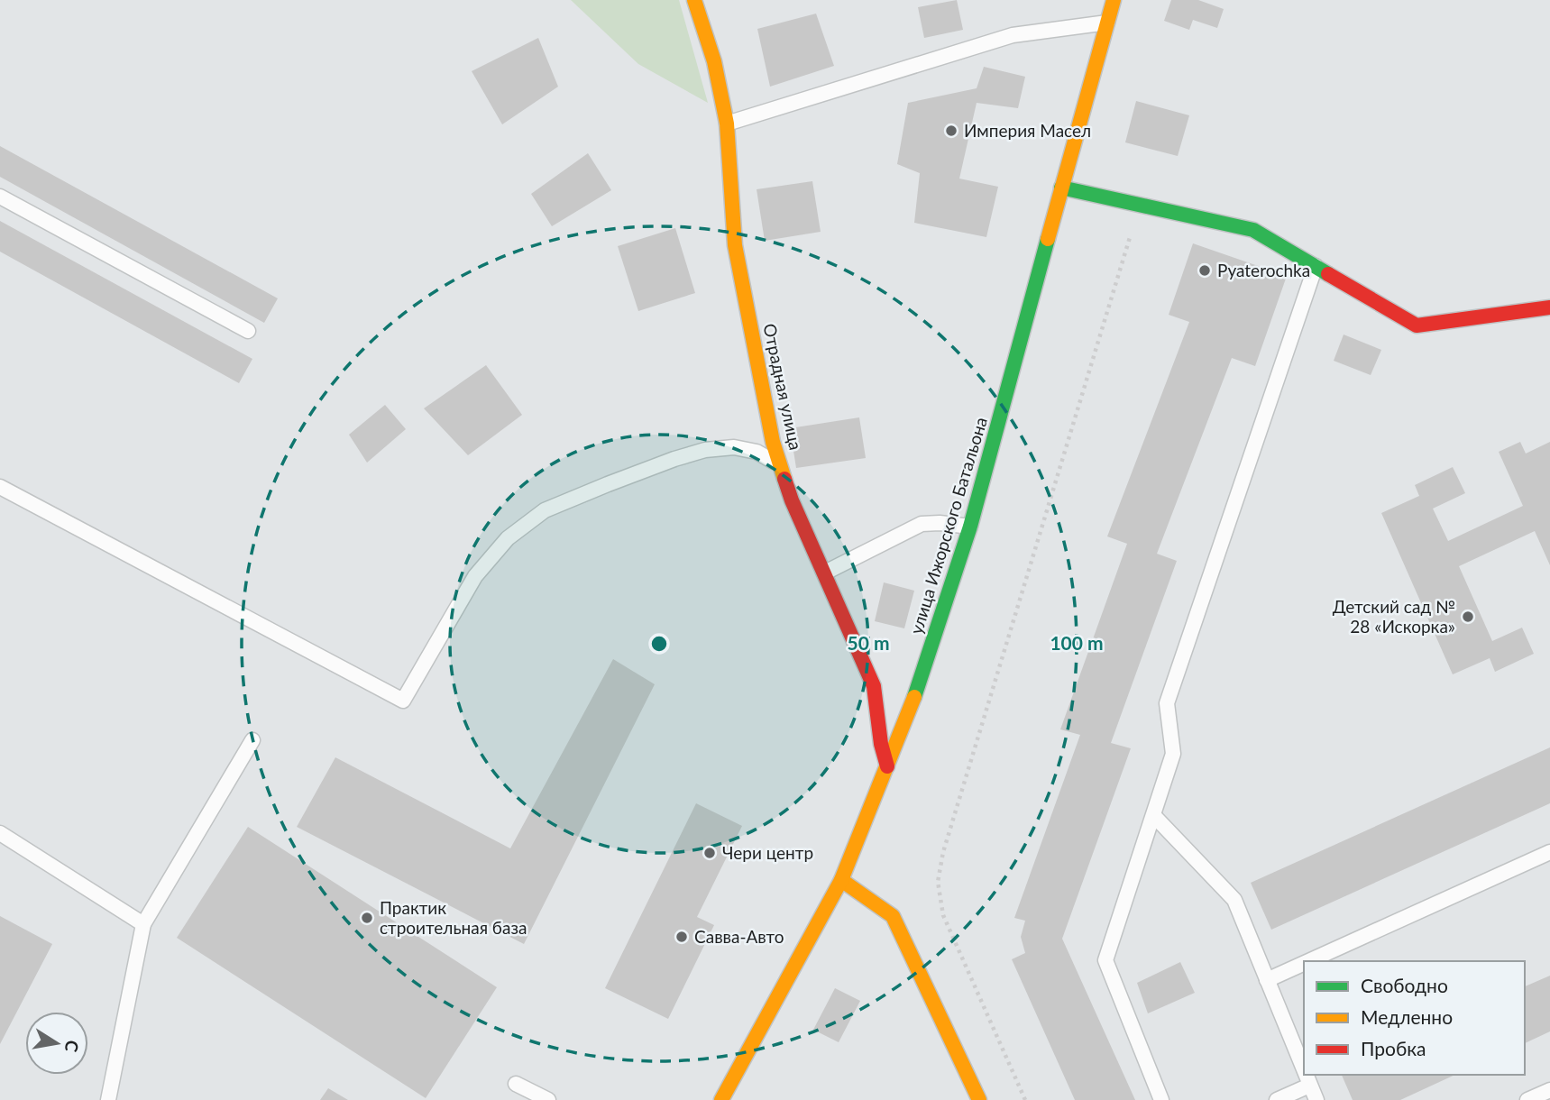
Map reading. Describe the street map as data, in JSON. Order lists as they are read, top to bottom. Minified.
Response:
{"streets":{"street":["Отрадная улица","улица Ижорского Батальона"]},"crossings":[["Отрадная улица","улица Ижорского Батальона"]],"places":["Империя Масел","Pyaterochka","Детский сад № 28 «Искорка»","Чери центр","Практик строительная база","Савва-Авто"],"legend":["Свободно","Медленно","Пробка"],"north":"right","rings":["50 m","100 m"]}
